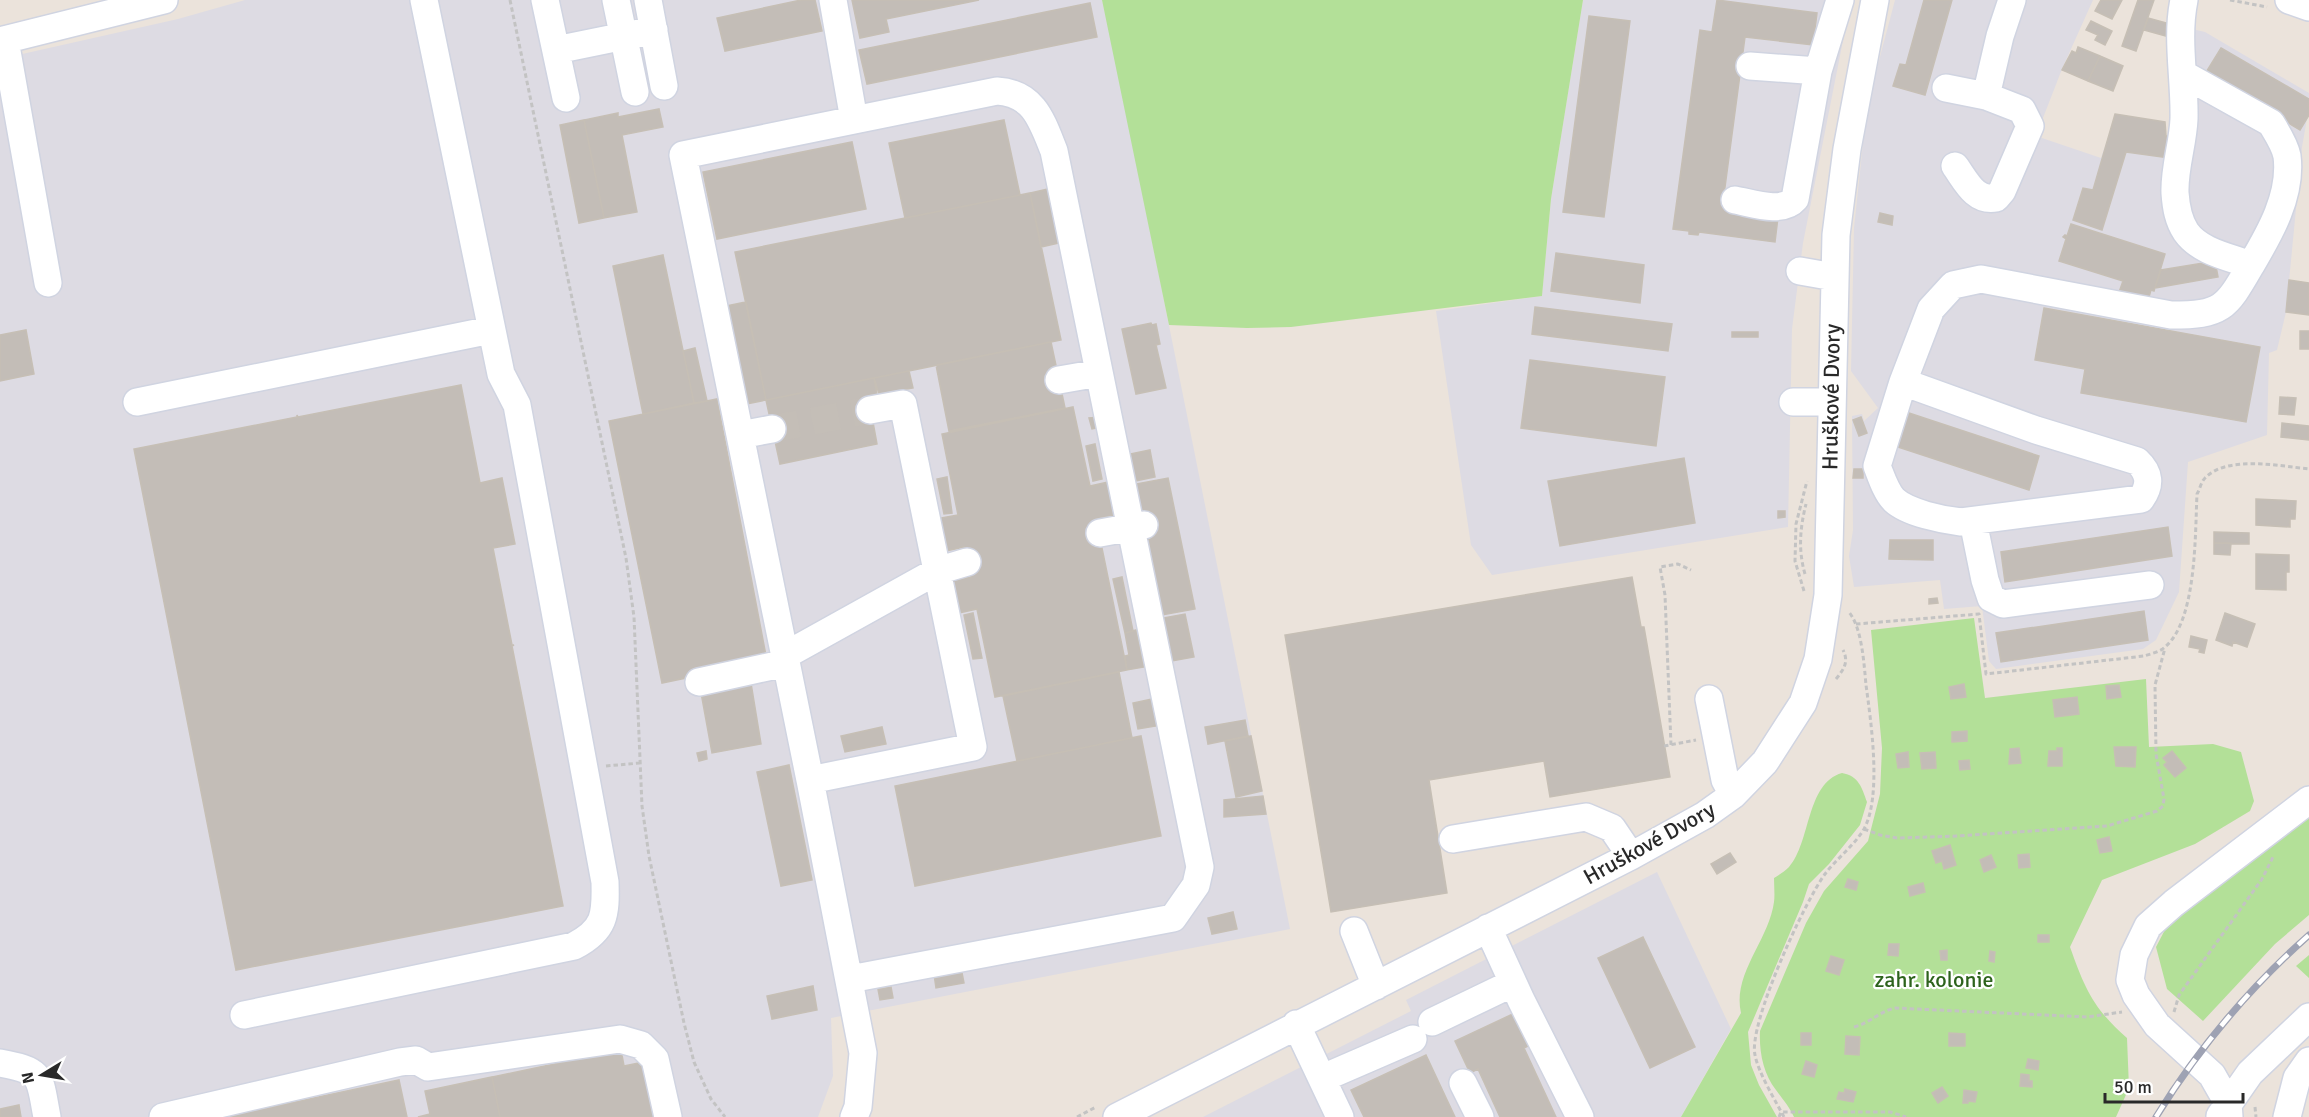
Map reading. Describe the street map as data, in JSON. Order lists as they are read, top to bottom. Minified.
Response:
{"streets":{"street":["Hruškové Dvory"]},"parks":["zahr. kolonie"],"scale_bar":"50 m","north":"left"}
